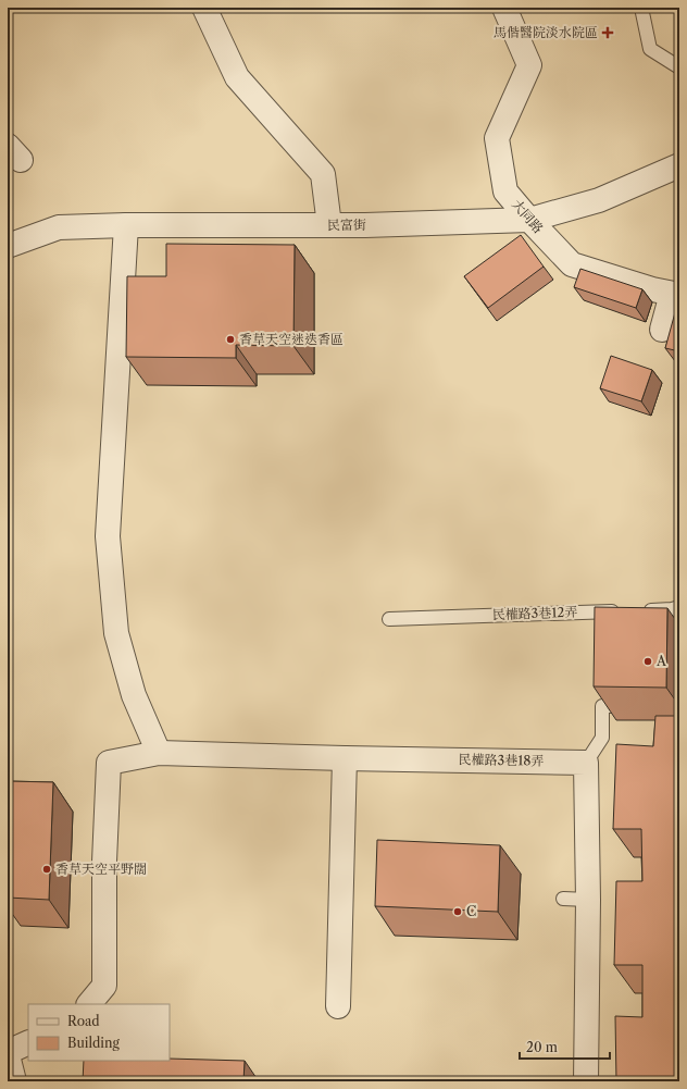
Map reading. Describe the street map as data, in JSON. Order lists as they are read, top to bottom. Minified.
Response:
{"streets":{"street":["大同路","民富街","民權路3巷18弄"],"lane":["民權路3巷12弄"]},"crossings":[["大同路","民富街"]],"places":{"health":["馬偕醫院淡水院區"],"other":["香草天空迷迭香區","A","香草天空平野闊","C"]},"legend":["Road","Building"],"scale_bar":"20 m"}
